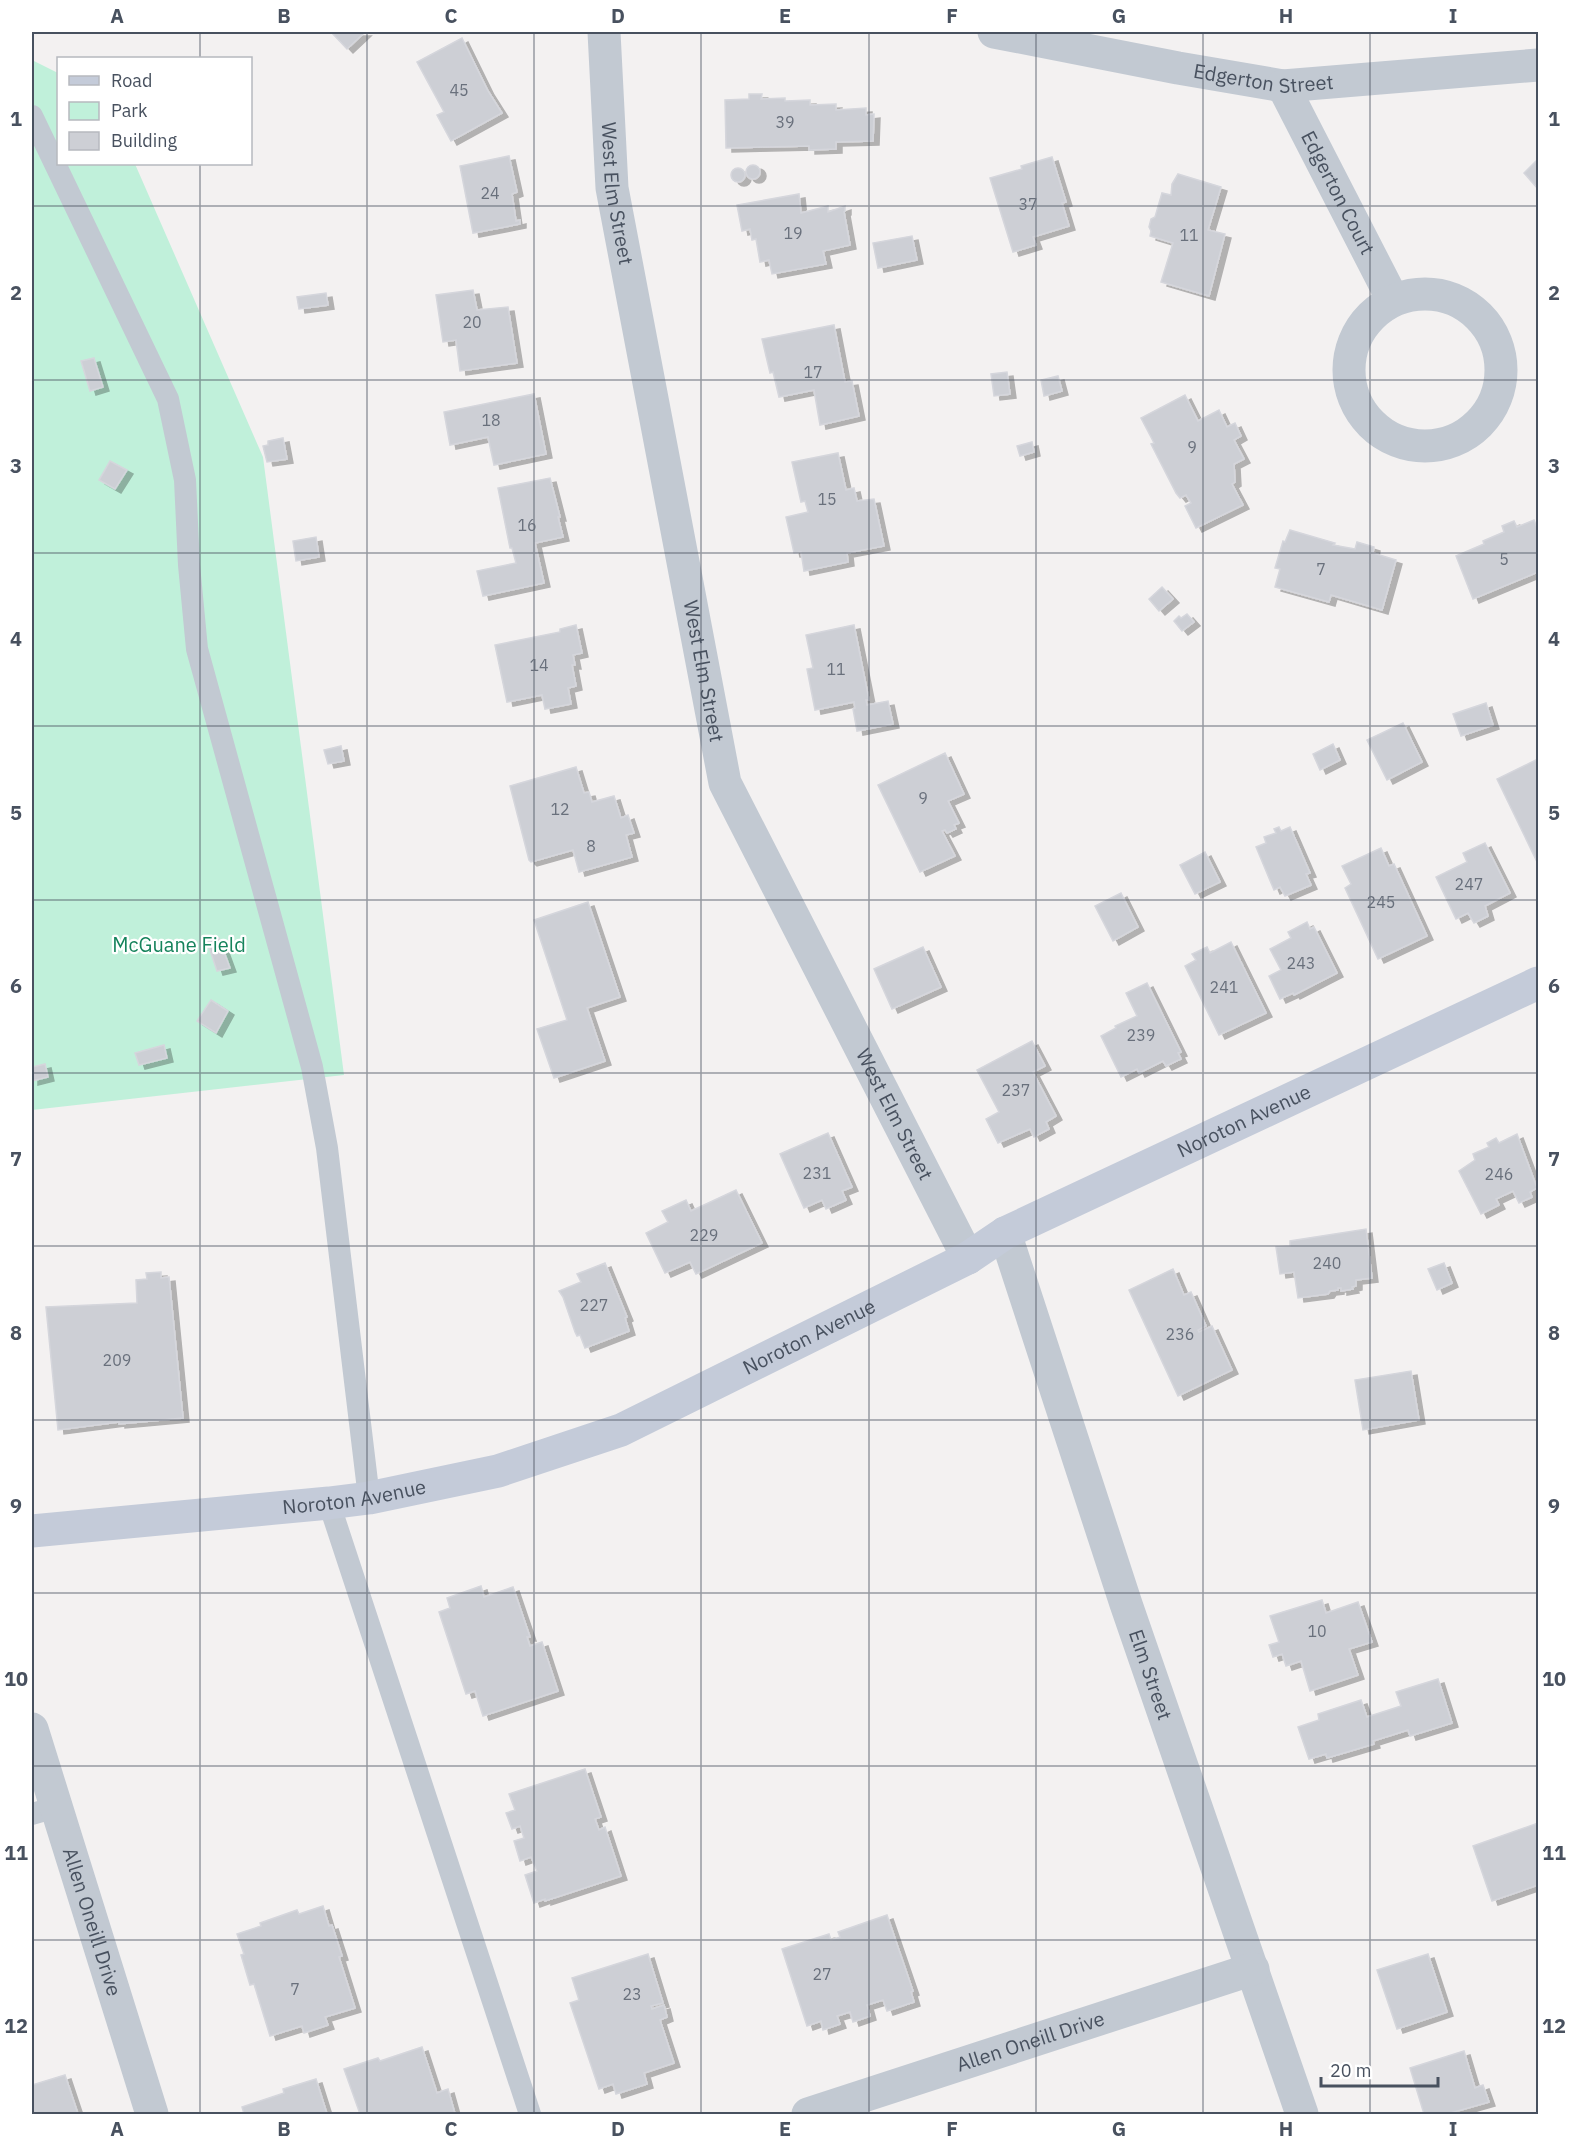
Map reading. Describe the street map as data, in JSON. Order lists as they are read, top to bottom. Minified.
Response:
{"streets":{"main road":["Noroton Avenue"],"street":["Edgerton Street","West Elm Street","Edgerton Court","Elm Street","Allen Oneill Drive"]},"crossings":[["Edgerton Street","Edgerton Court"],["West Elm Street","Noroton Avenue"],["Noroton Avenue","Elm Street"],["Elm Street","Allen Oneill Drive"]],"parks":["McGuane Field"],"house_numbers":["45","39","24","37","19","11","20","17","18","9","15","16","5","7","14","11","9","12","8","247","245","243","241","239","237","231","246","229","240","227","236","209","10","27","7","23"],"legend":["Road","Park","Building"],"scale_bar":"20 m","grid":{"columns":["A","B","C","D","E","F","G","H","I"],"rows":["1","2","3","4","5","6","7","8","9","10","11","12"]}}
